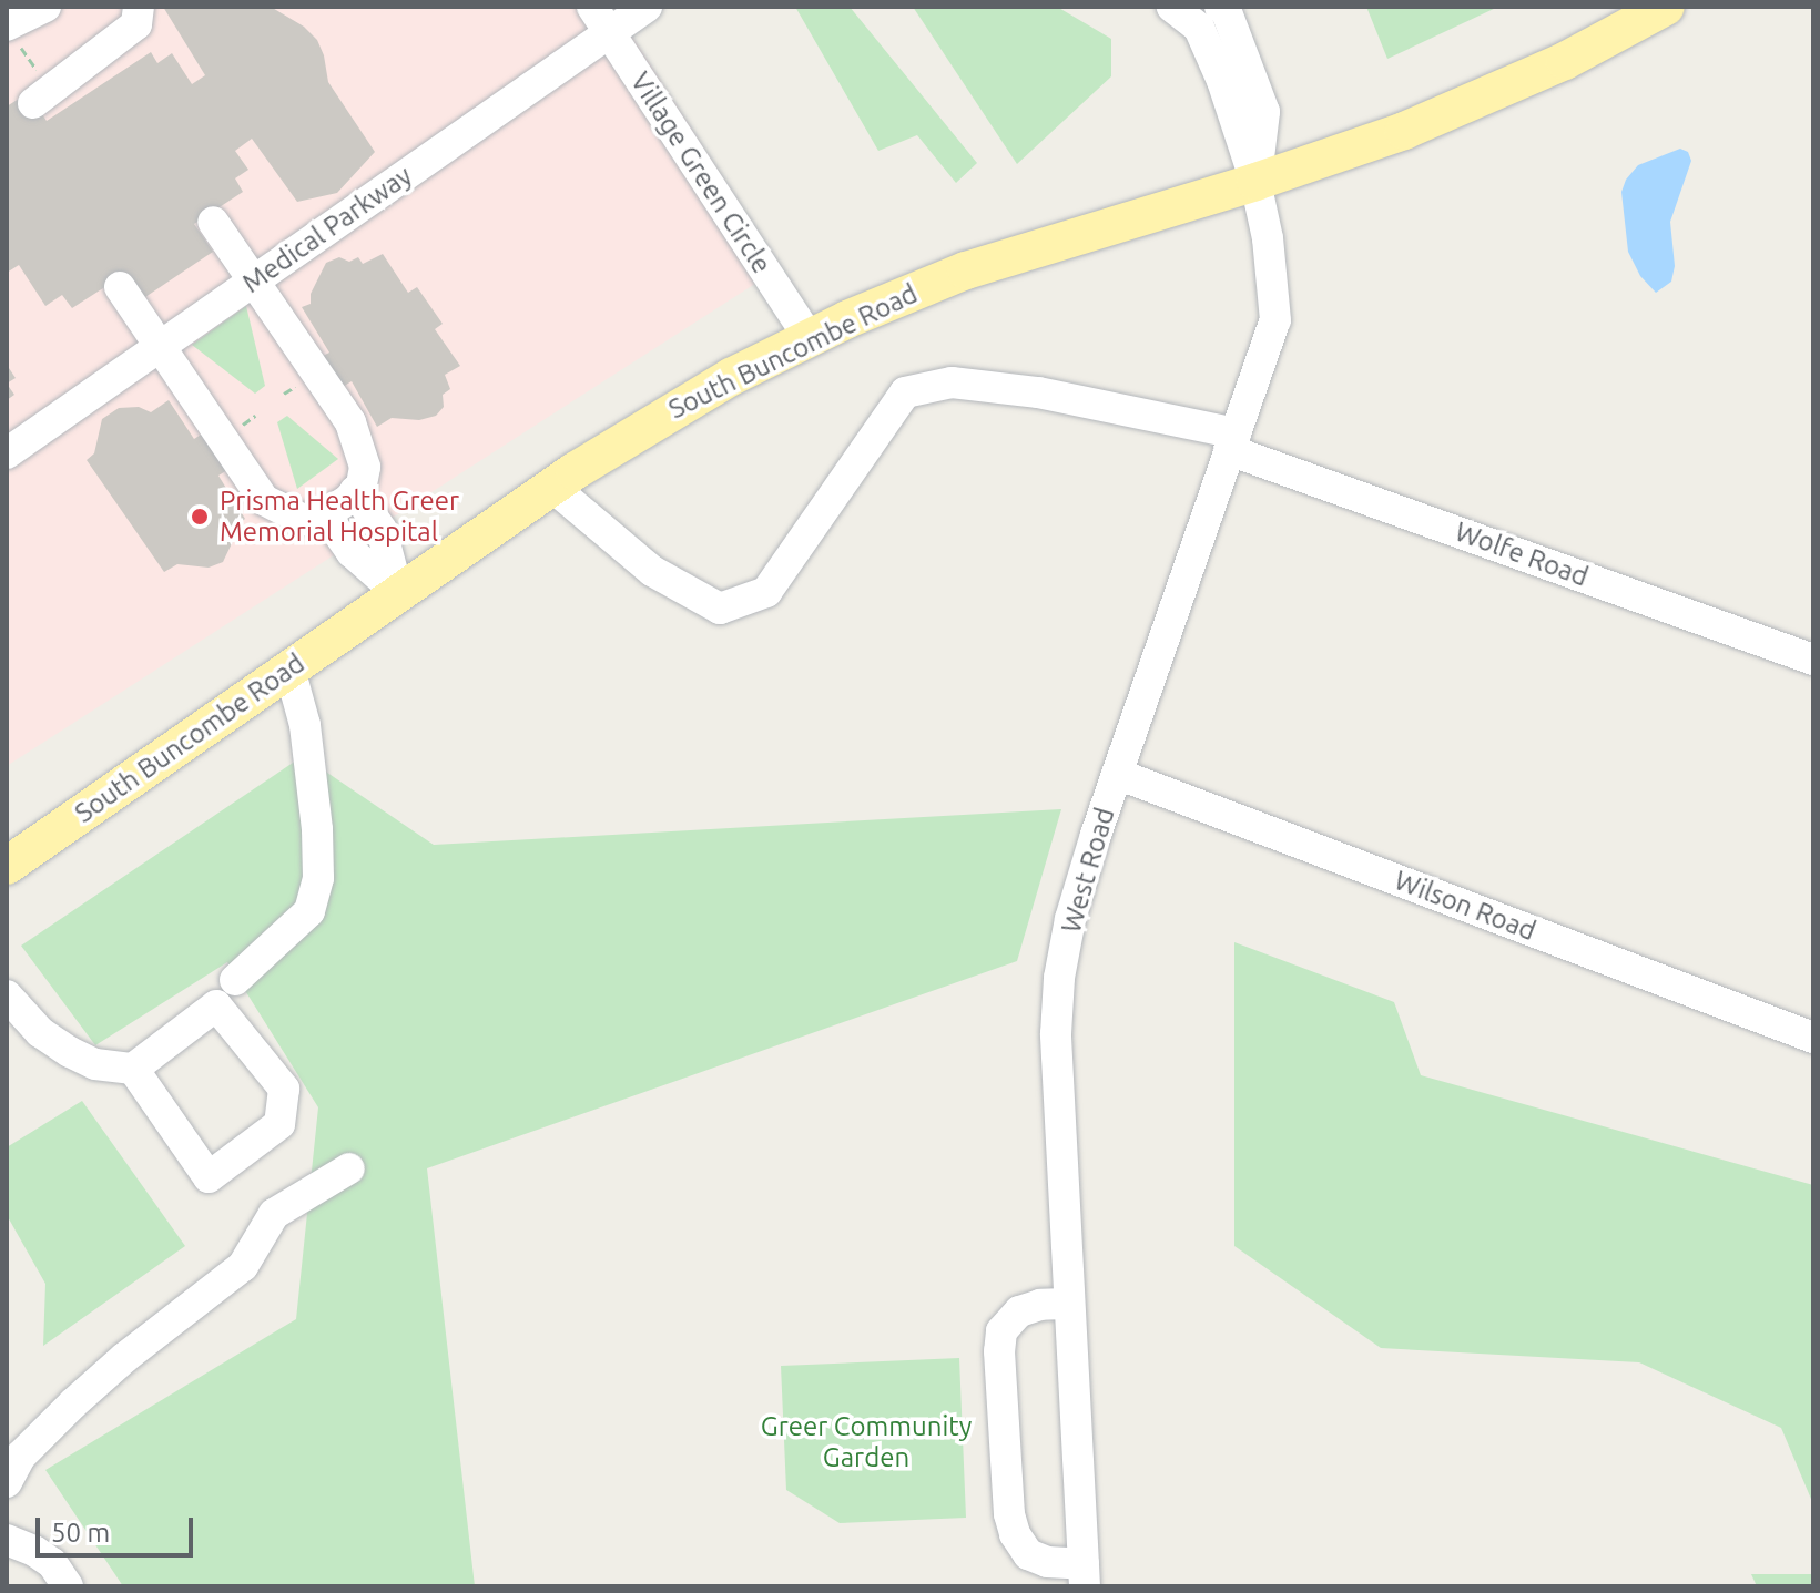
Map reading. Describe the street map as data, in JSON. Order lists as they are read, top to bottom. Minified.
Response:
{"streets":{"main road":["South Buncombe Road"],"street":["Village Green Circle","Medical Parkway","Wolfe Road","West Road","Wilson Road"]},"crossings":[["Village Green Circle","Medical Parkway"],["Village Green Circle","South Buncombe Road"],["South Buncombe Road","Wolfe Road"],["South Buncombe Road","West Road"],["Wolfe Road","West Road"],["West Road","Wilson Road"]],"parks":["Greer Community Garden"],"places":["Prisma Health Greer Memorial Hospital"],"scale_bar":"50 m"}
